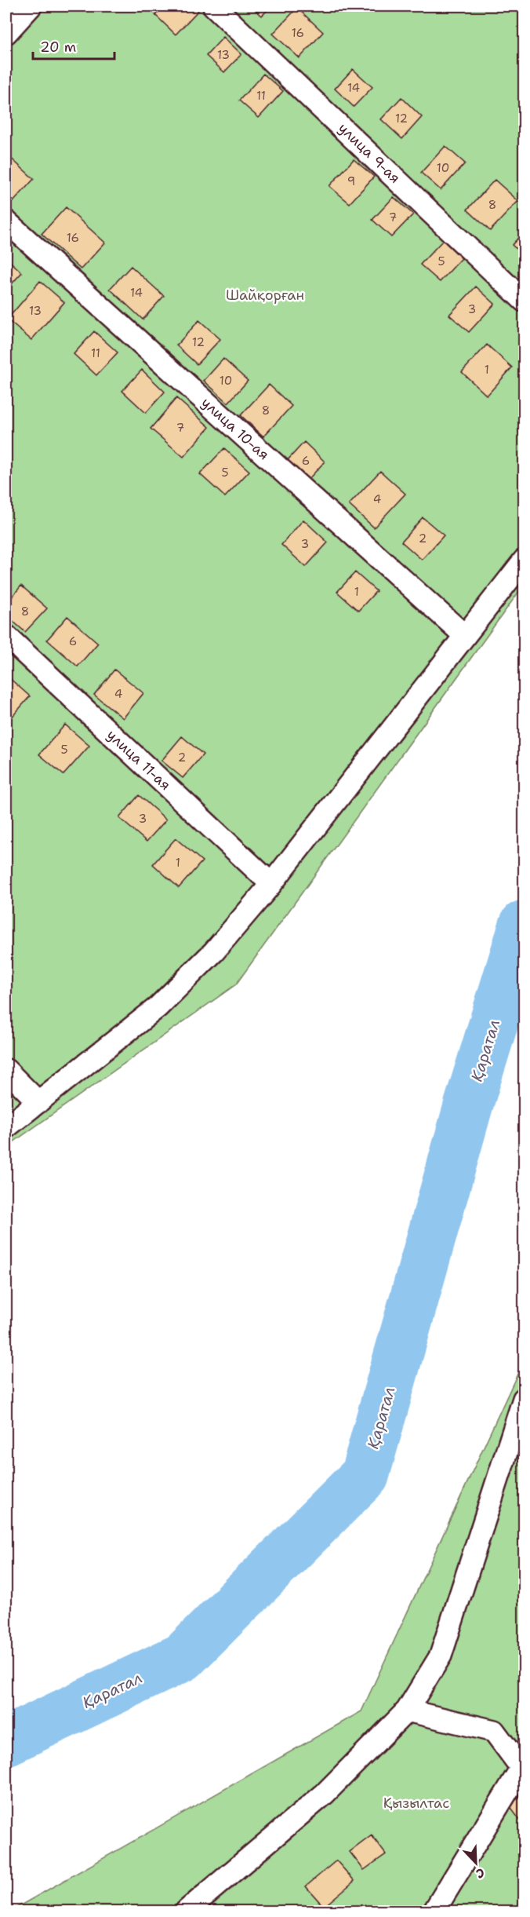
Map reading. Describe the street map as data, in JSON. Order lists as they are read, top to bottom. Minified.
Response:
{"streets":{"street":["улица 9-ая","улица 10-ая","улица 11-ая"]},"water":["Қаратал"],"parks":["Шайқорған","Қызылтас"],"house_numbers":["16","13","14","11","12","10","9","8","7","16","5","14","3","13","12","11","1","10","8","7","6","5","4","2","3","1","8","6","4","5","2","3","1"],"scale_bar":"20 m","north":"bottom right"}
